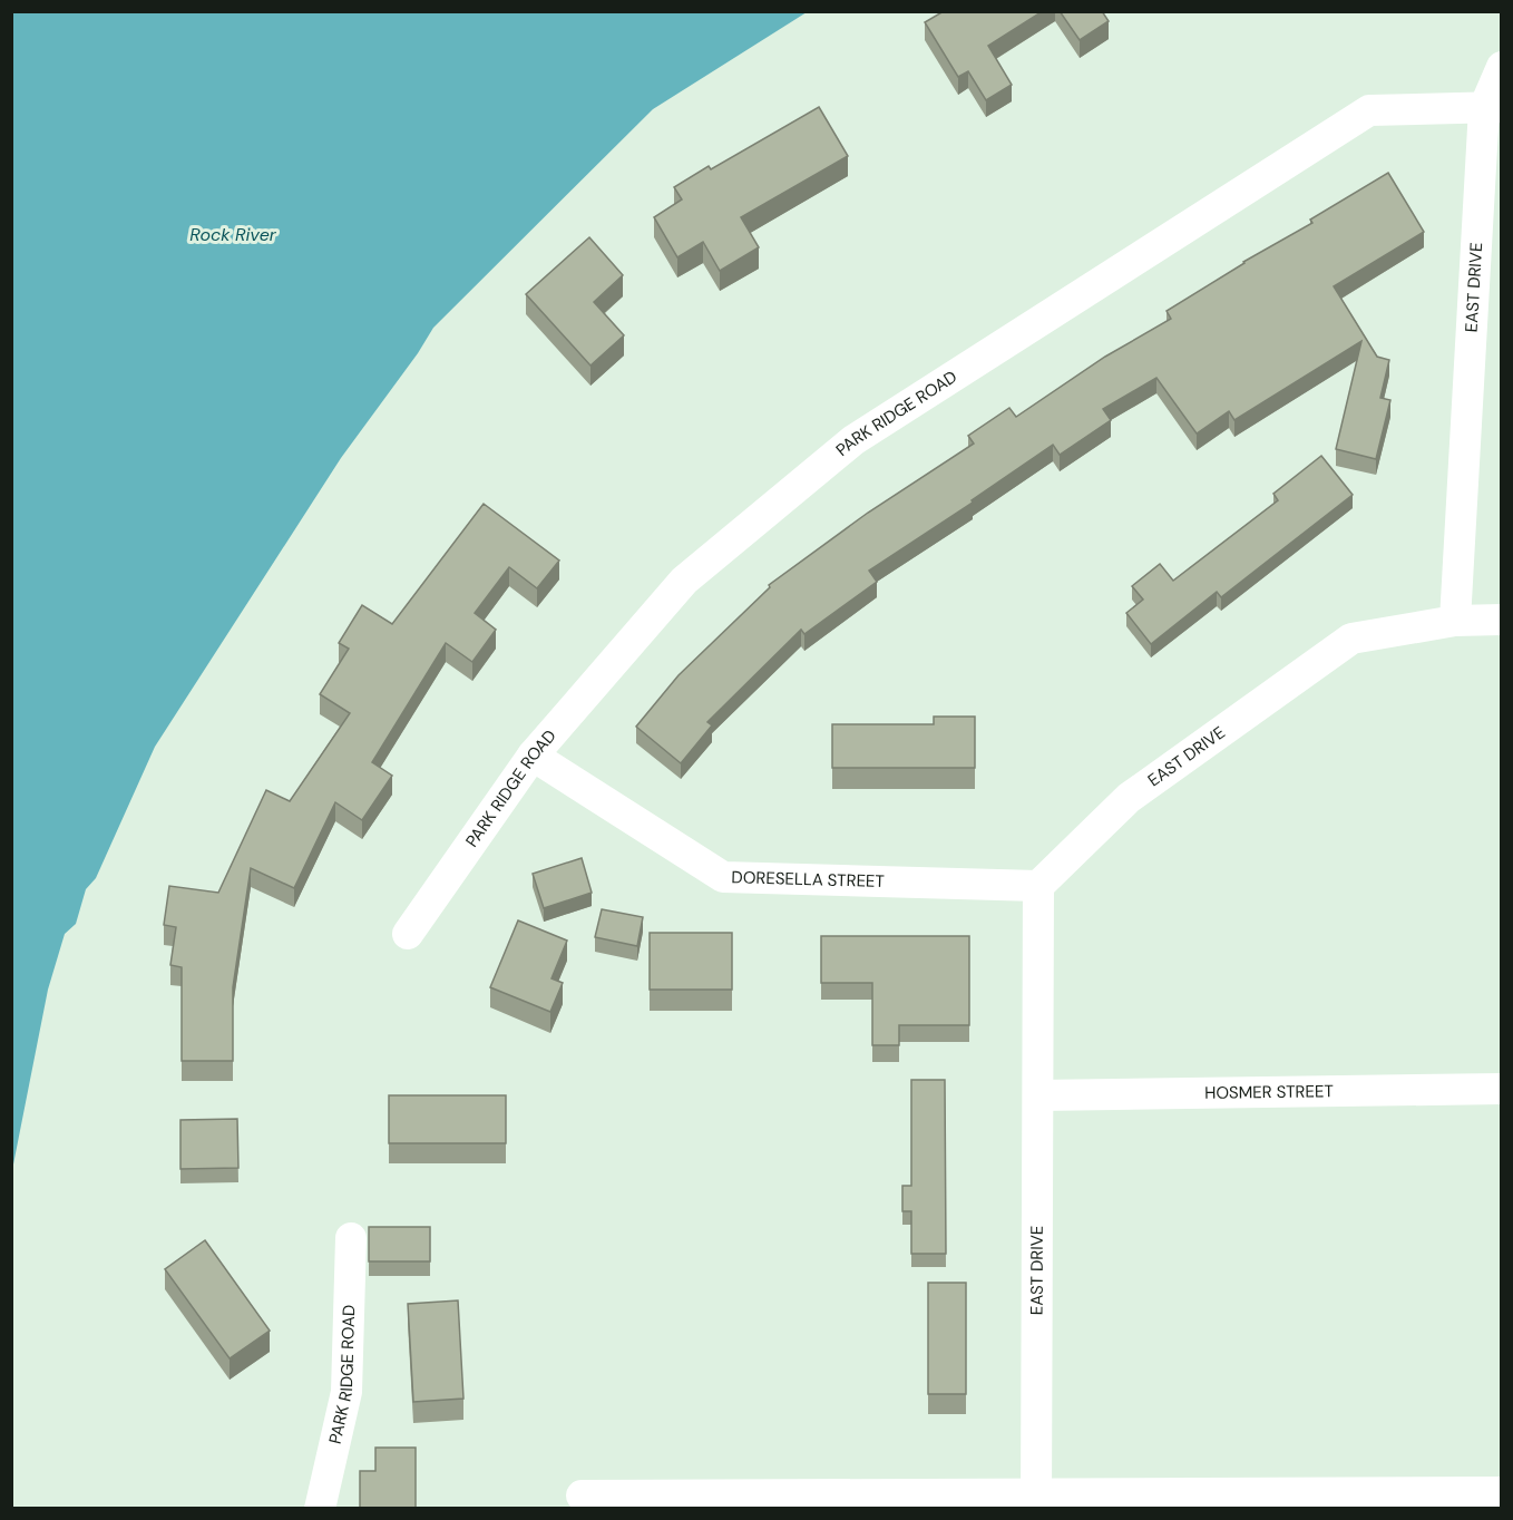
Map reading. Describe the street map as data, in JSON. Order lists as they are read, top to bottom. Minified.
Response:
{"streets":{"street":["EAST DRIVE","PARK RIDGE ROAD","DORESELLA STREET","HOSMER STREET"]},"crossings":[["EAST DRIVE","PARK RIDGE ROAD"],["EAST DRIVE","DORESELLA STREET"],["EAST DRIVE","HOSMER STREET"],["PARK RIDGE ROAD","DORESELLA STREET"]],"water":["Rock River"]}
